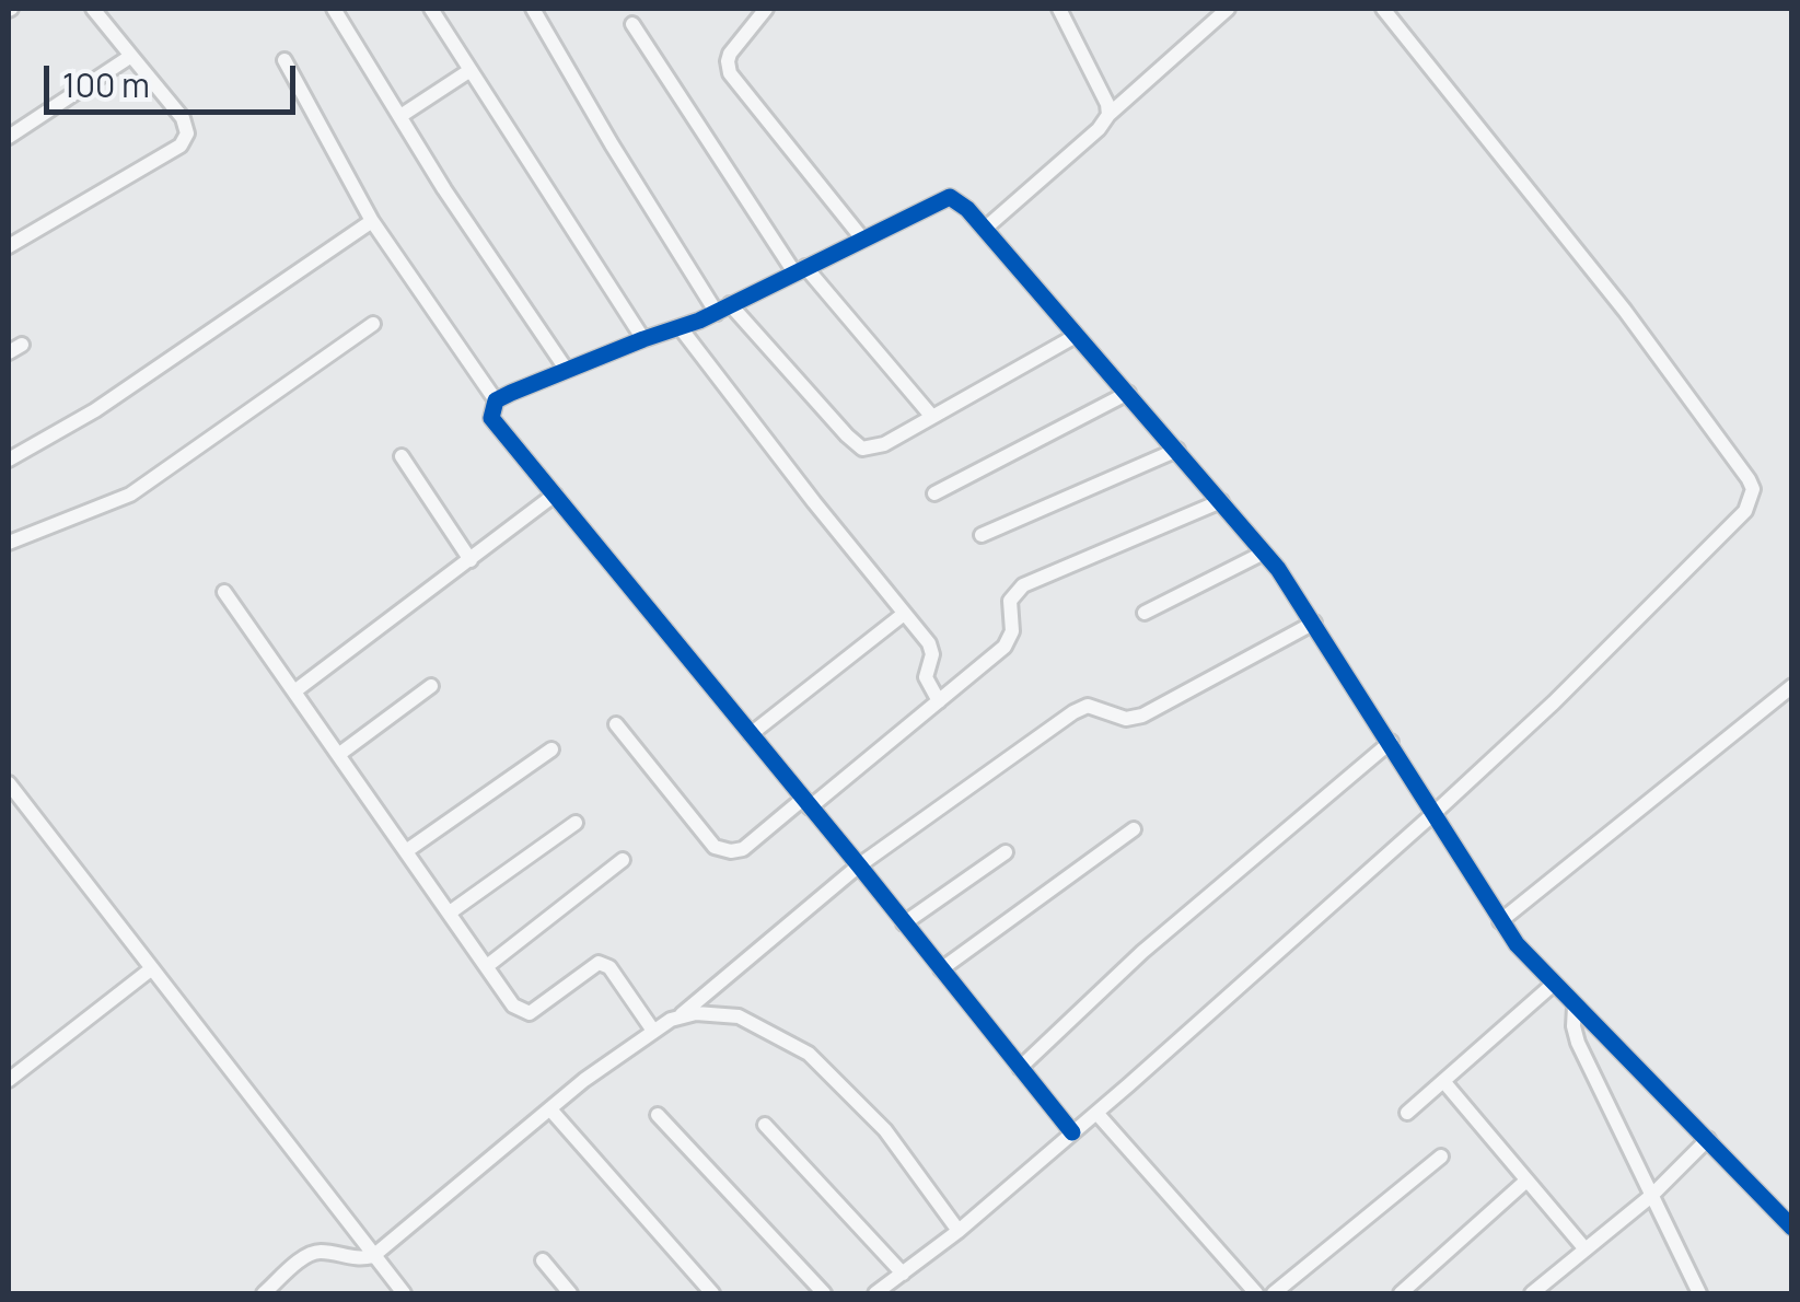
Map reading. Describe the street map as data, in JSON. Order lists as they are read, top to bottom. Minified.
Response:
{"scale_bar":"100 m"}
